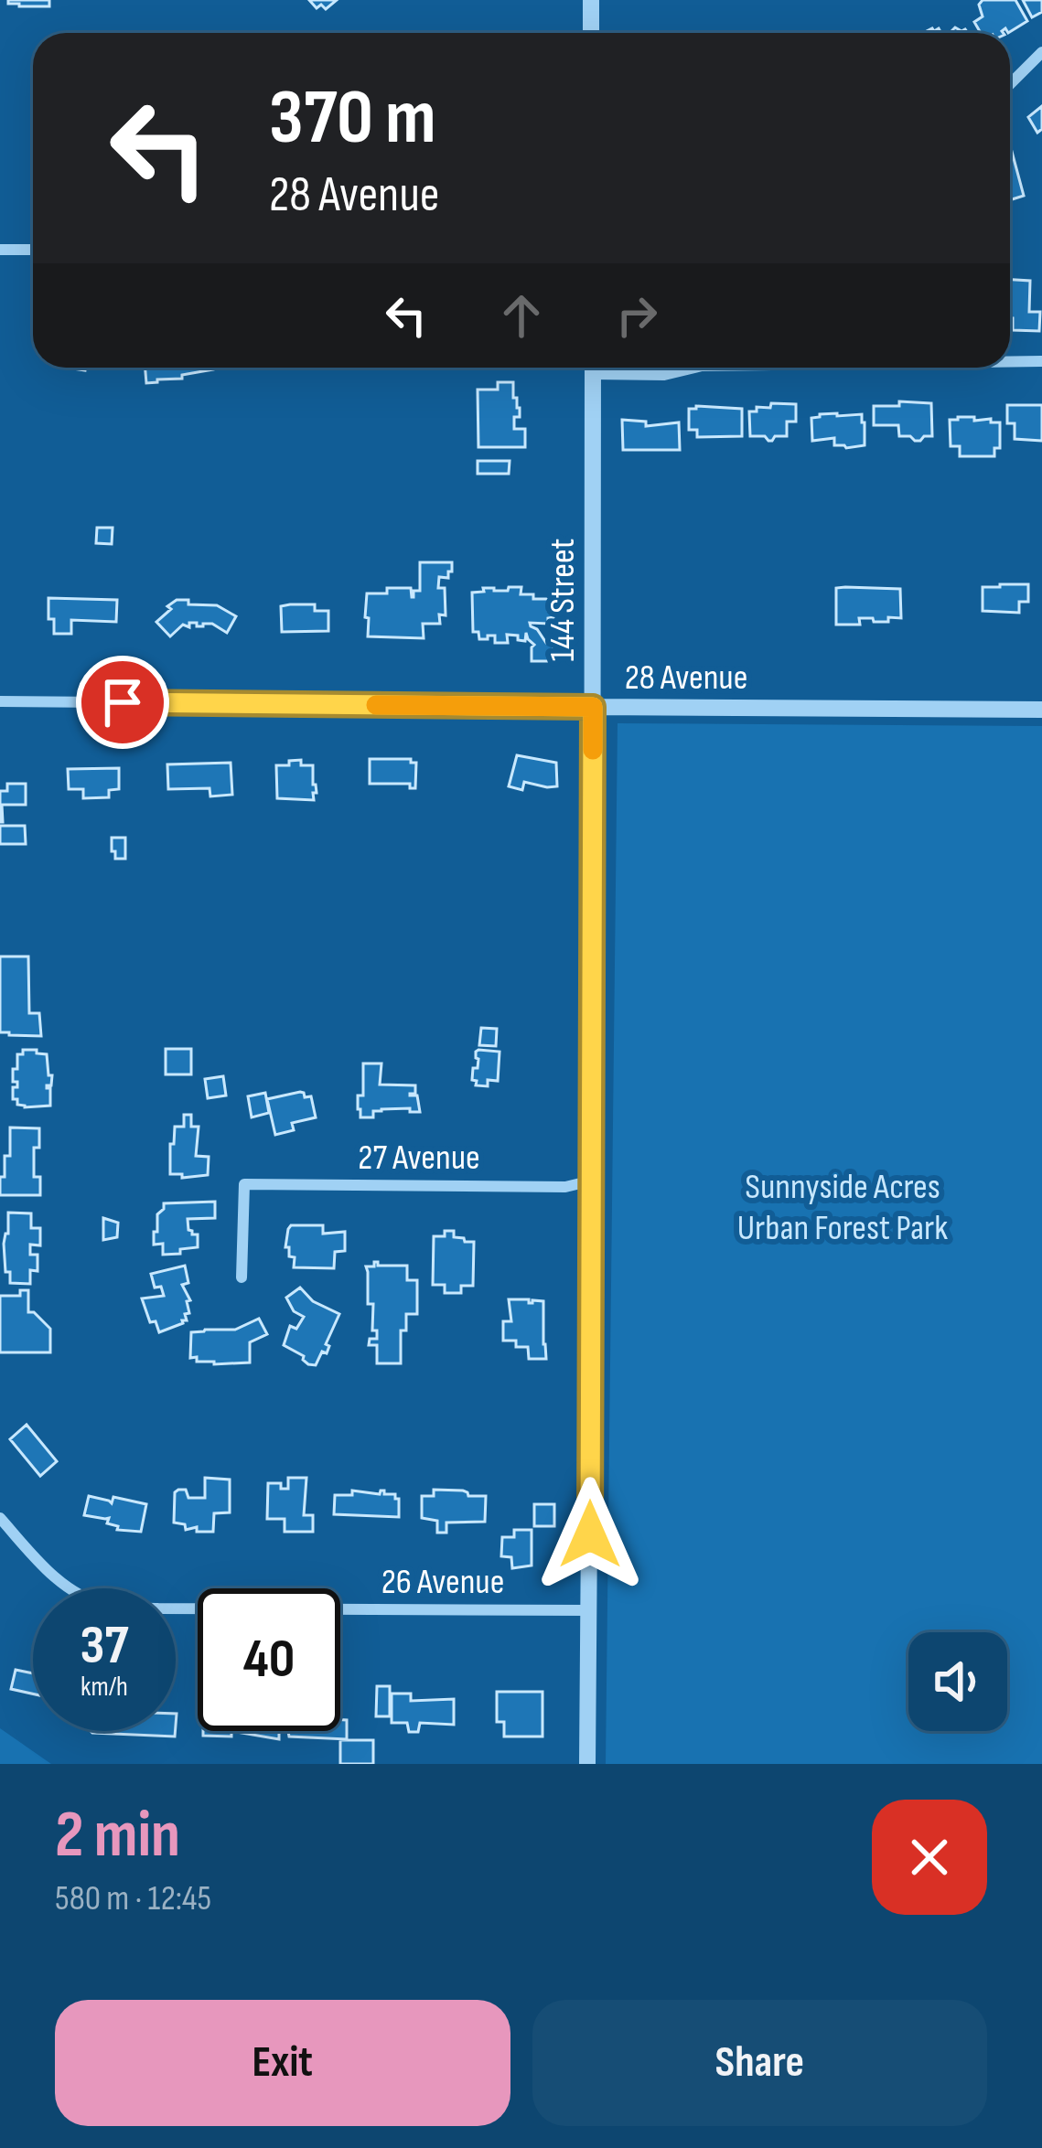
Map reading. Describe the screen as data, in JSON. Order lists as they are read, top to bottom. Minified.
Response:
{"streets":{"street":["144 Street","28 Avenue","27 Avenue","26 Avenue"]},"crossings":[["144 Street","28 Avenue"],["144 Street","27 Avenue"],["144 Street","26 Avenue"]],"parks":["Sunnyside Acres Urban Forest Park"],"page":{"turn":["370 m","28 Avenue"],"speed":"37 km/h","limit":"40","heading":["2 min","580 m · 12:45"],"buttons":["Exit","Share"]}}
